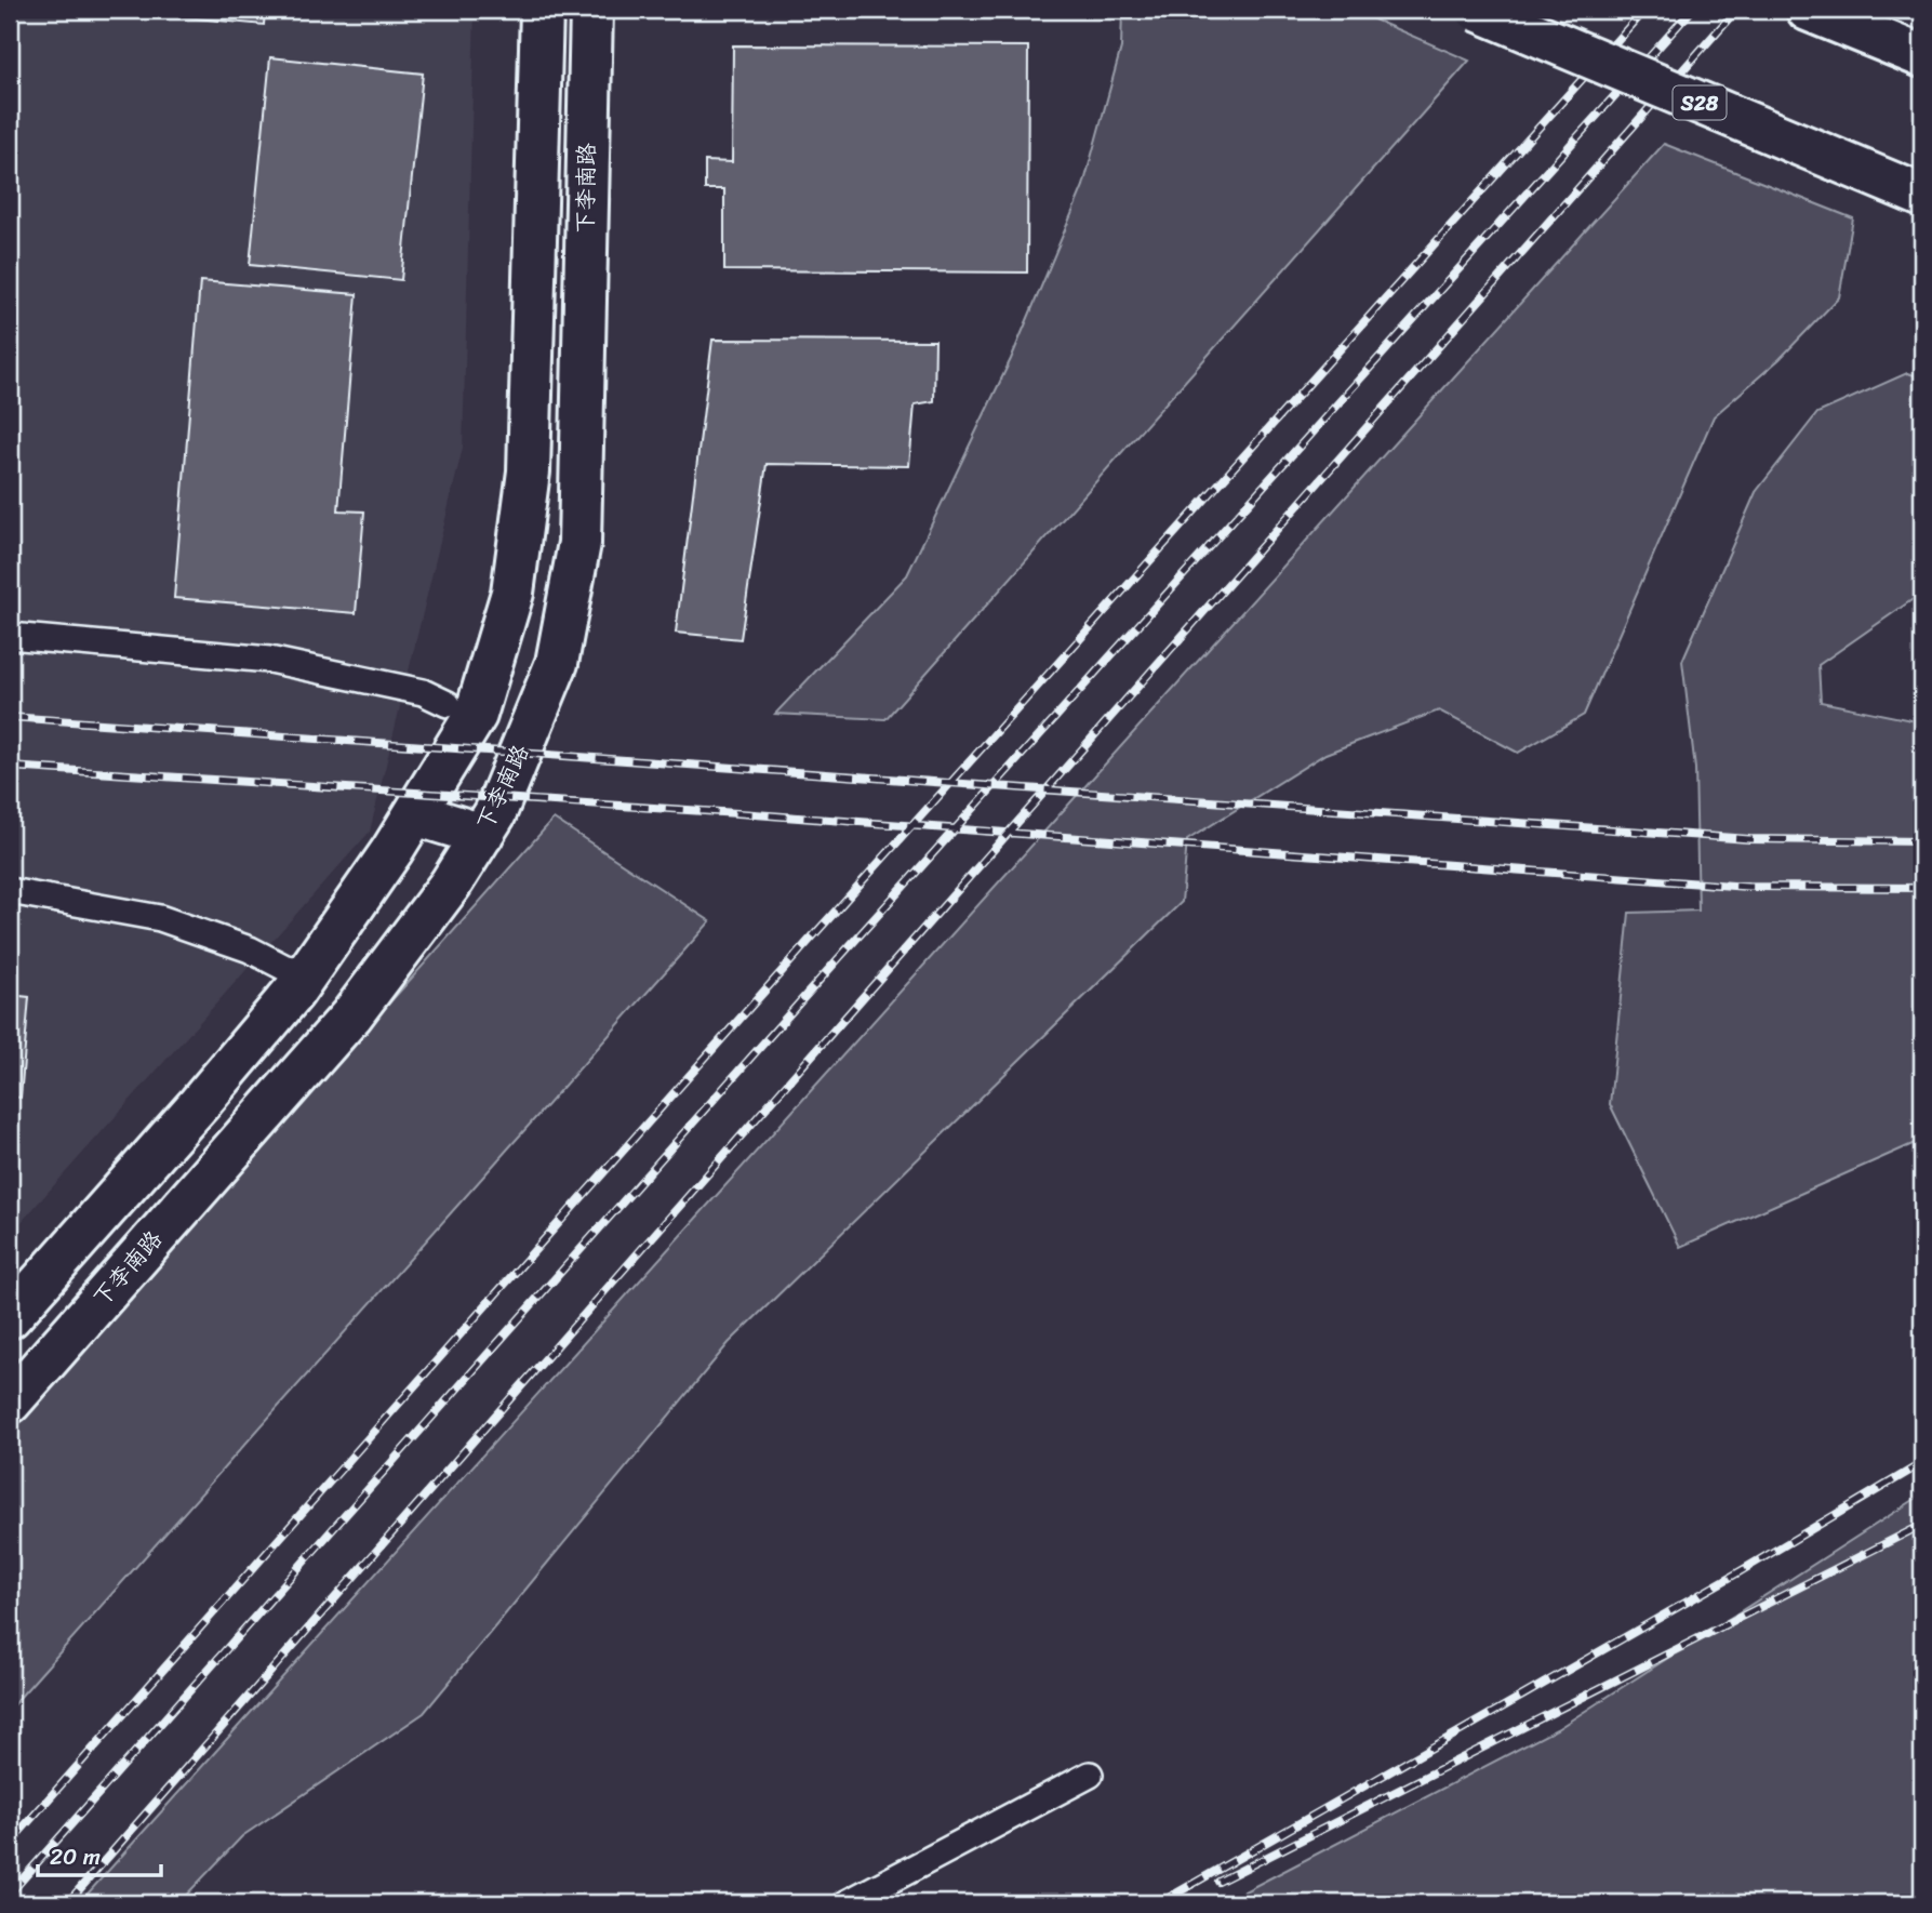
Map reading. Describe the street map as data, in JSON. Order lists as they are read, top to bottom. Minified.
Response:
{"streets":{"main road":["S28","下李南路"]},"scale_bar":"20 m"}
